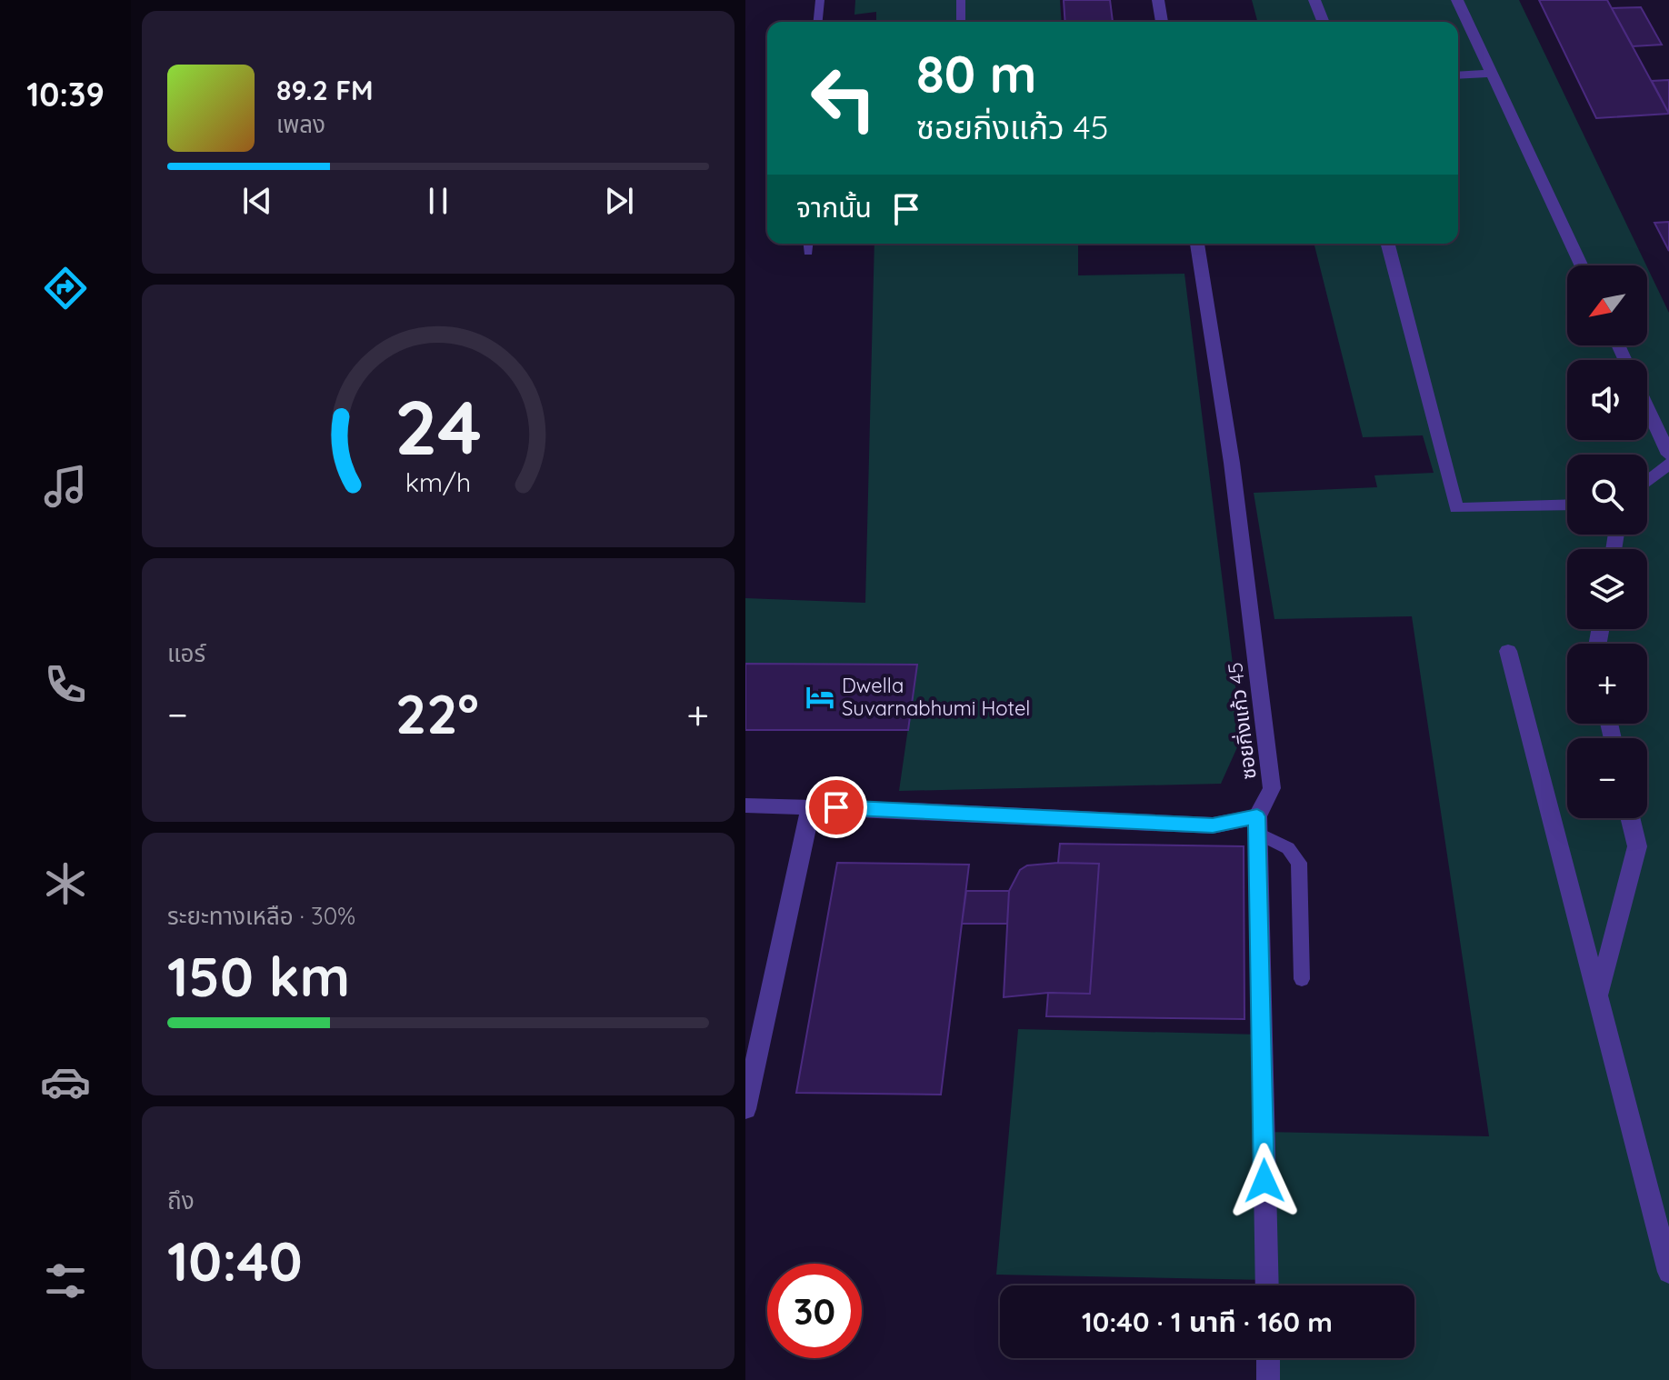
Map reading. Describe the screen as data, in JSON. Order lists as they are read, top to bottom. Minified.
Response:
{"streets":{"street":["ซอยกิ่งแก้ว 45"]},"places":{"hotel":["Dwella Suvarnabhumi Hotel"]},"north":"bottom left","page":{"tabs":"10:39","turn":["80 m","ซอยกิ่งแก้ว 45"],"song":["89.2 FM","เพลง"],"then":"จากนั้น","map_buttons":["+","−"],"tile":["แอร์",["ระยะทางเหลือ · 30%","150 km"],["ถึง","10:40"]],"heat":["−","22°","+"],"limit":"30","trip":"10:40 · 1 นาที · 160 m","gauge":["24","km/h"]}}
